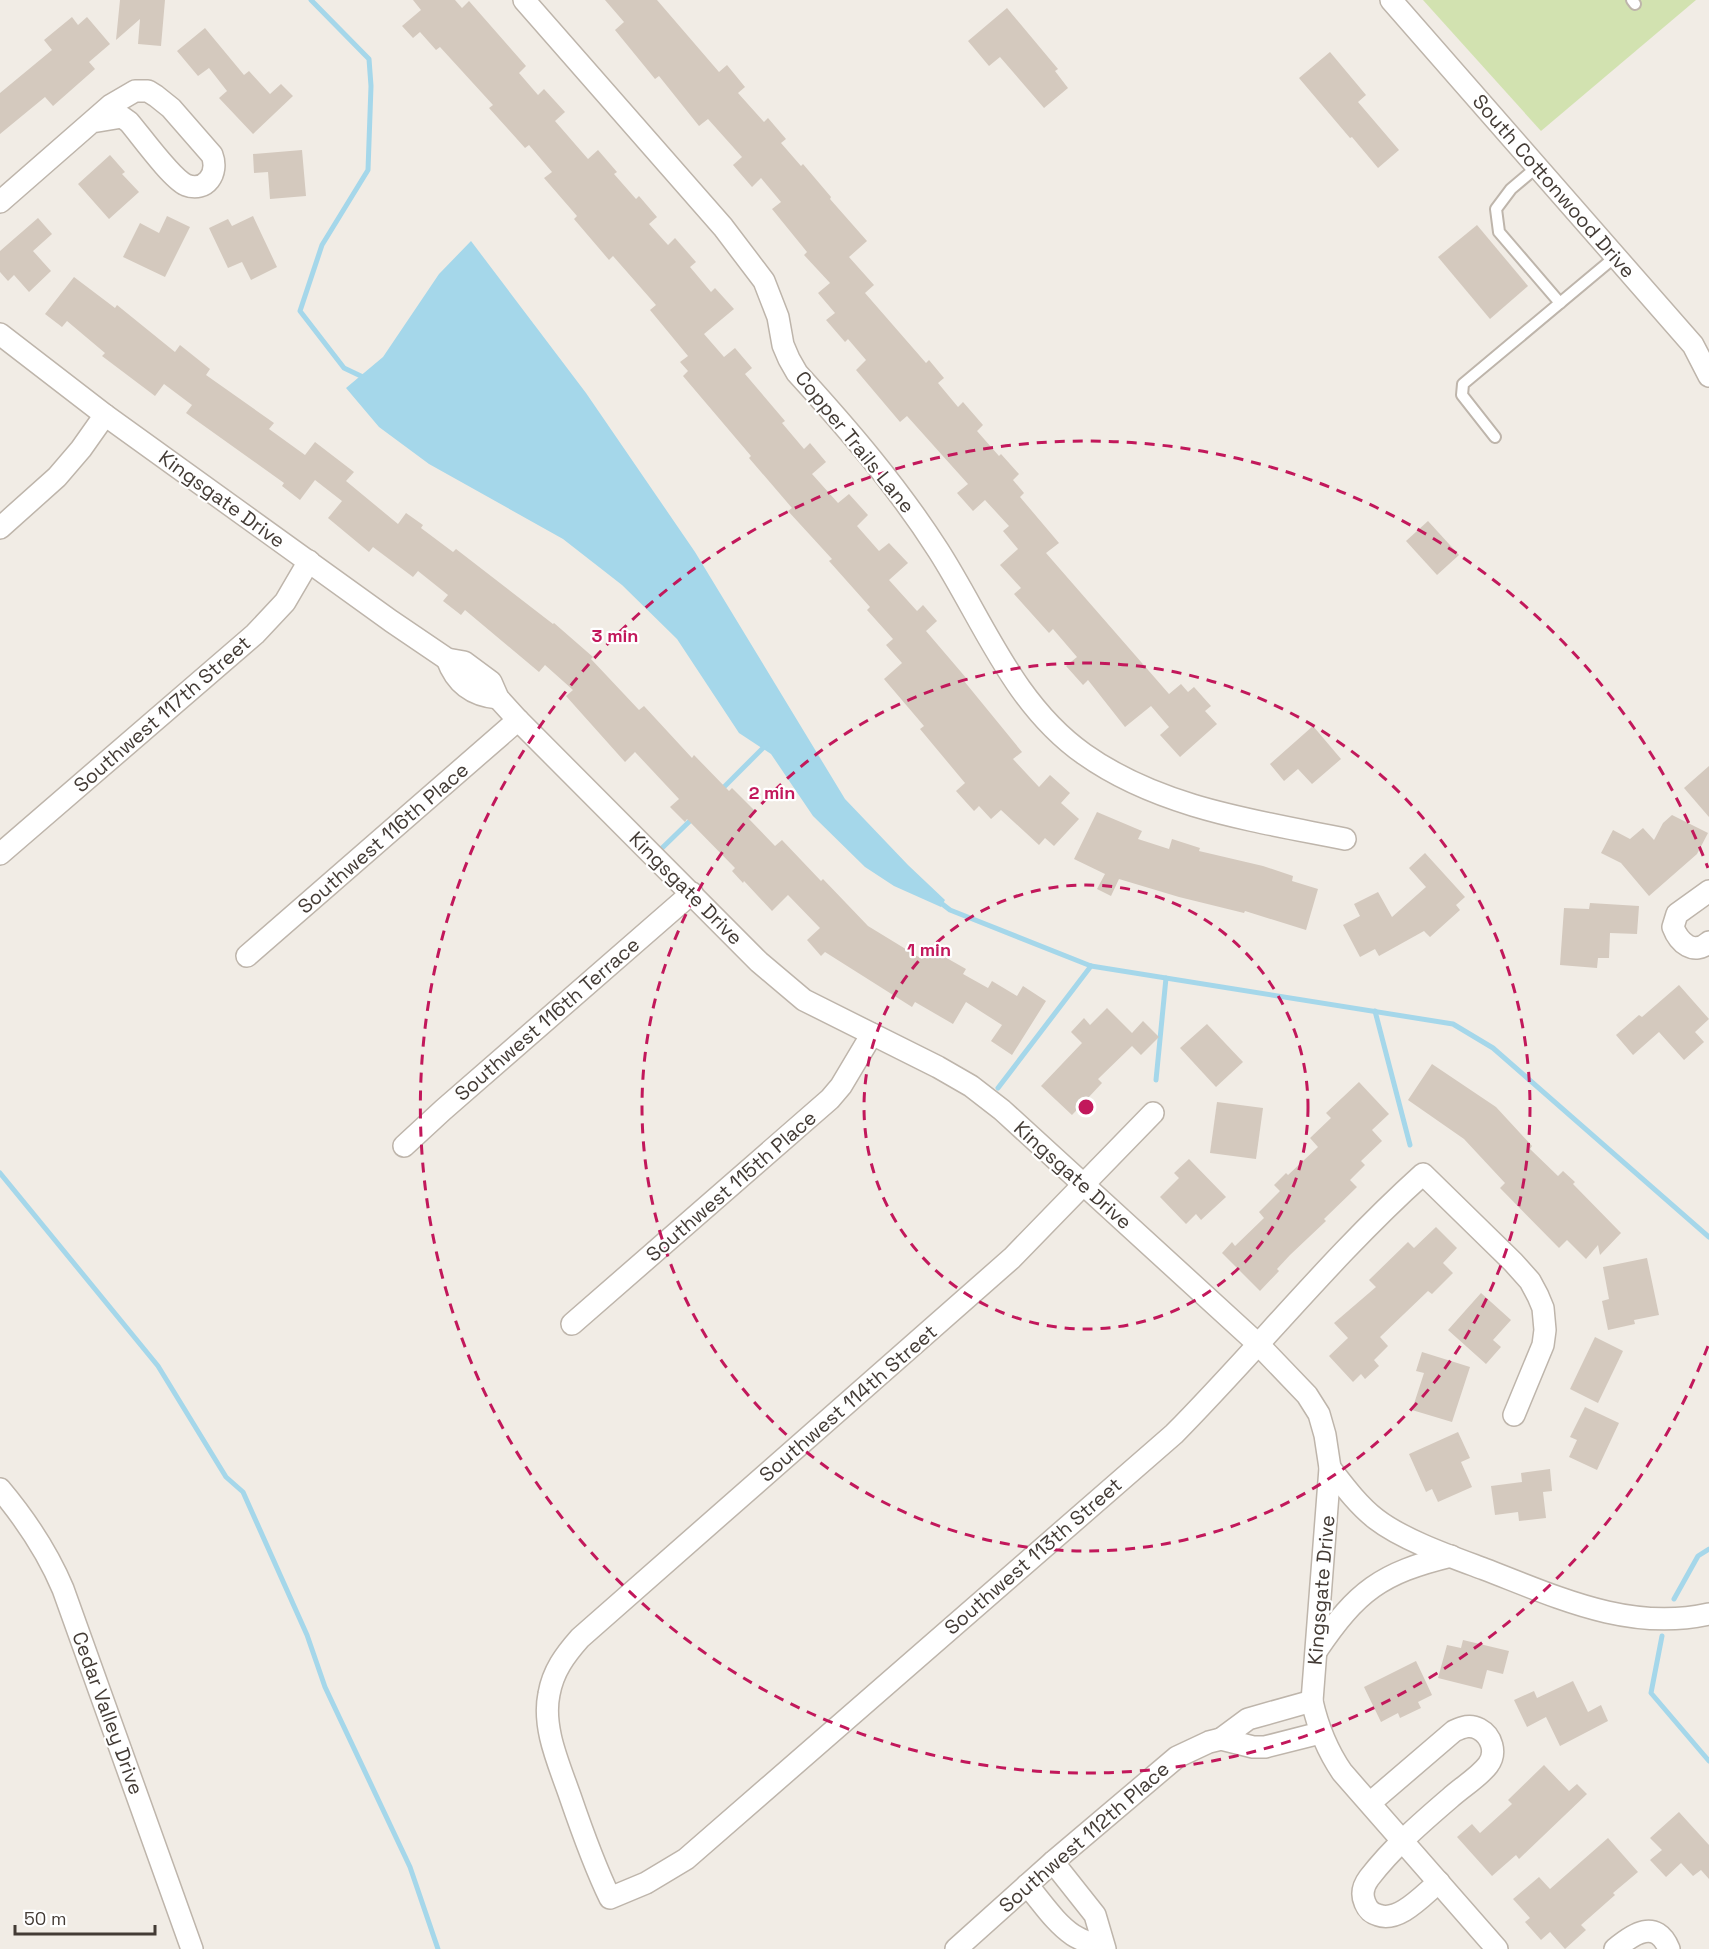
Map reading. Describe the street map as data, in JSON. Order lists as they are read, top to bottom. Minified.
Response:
{"streets":{"street":["South Cottonwood Drive","Copper Trails Lane","Kingsgate Drive","Southwest 117th Street","Southwest 116th Place","Southwest 116th Terrace","Southwest 115th Place","Southwest 114th Street","Southwest 113th Street","Cedar Valley Drive","Southwest 112th Place"]},"crossings":[["Kingsgate Drive","Southwest 117th Street"],["Kingsgate Drive","Southwest 116th Place"],["Kingsgate Drive","Southwest 116th Terrace"],["Kingsgate Drive","Southwest 115th Place"],["Kingsgate Drive","Southwest 114th Street"],["Kingsgate Drive","Southwest 113th Street"],["Kingsgate Drive","Southwest 112th Place"],["Southwest 114th Street","Southwest 113th Street"]],"scale_bar":"50 m","rings":["3 min","2 min","1 min"]}
